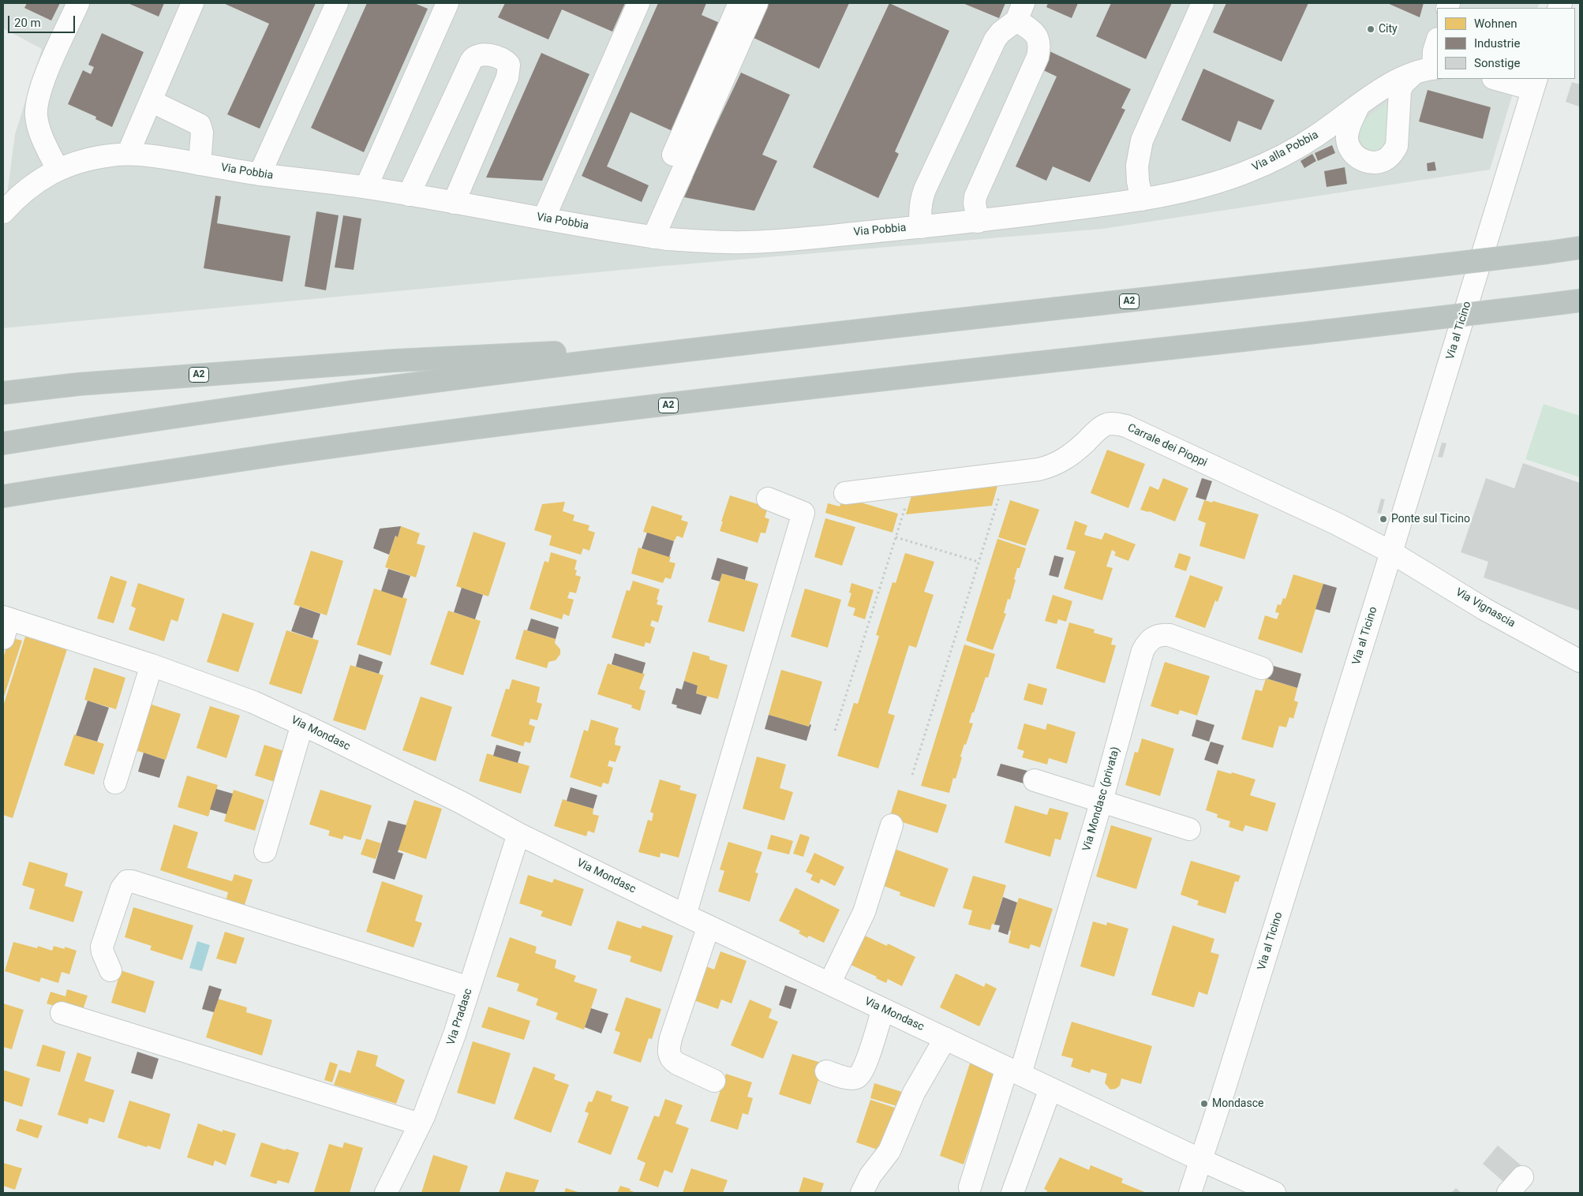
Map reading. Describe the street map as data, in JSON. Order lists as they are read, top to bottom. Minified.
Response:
{"streets":{"highway":["A2"],"street":["Via alla Pobbia","Via Pobbia","Via al Ticino","Carrale dei Pioppi","Via Vignascia","Via Mondasc","Via Mondasc (privata)","Via Pradasc"]},"crossings":[["Via alla Pobbia","Via Pobbia"],["Via al Ticino","Carrale dei Pioppi"],["Via al Ticino","Via Vignascia"],["Via al Ticino","Via Mondasc"],["Carrale dei Pioppi","Via Vignascia"],["Via Mondasc","Via Mondasc (privata)"],["Via Mondasc","Via Pradasc"]],"places":["City","Ponte sul Ticino","Mondasce"],"legend":["Wohnen","Industrie","Sonstige"],"scale_bar":"20 m"}
